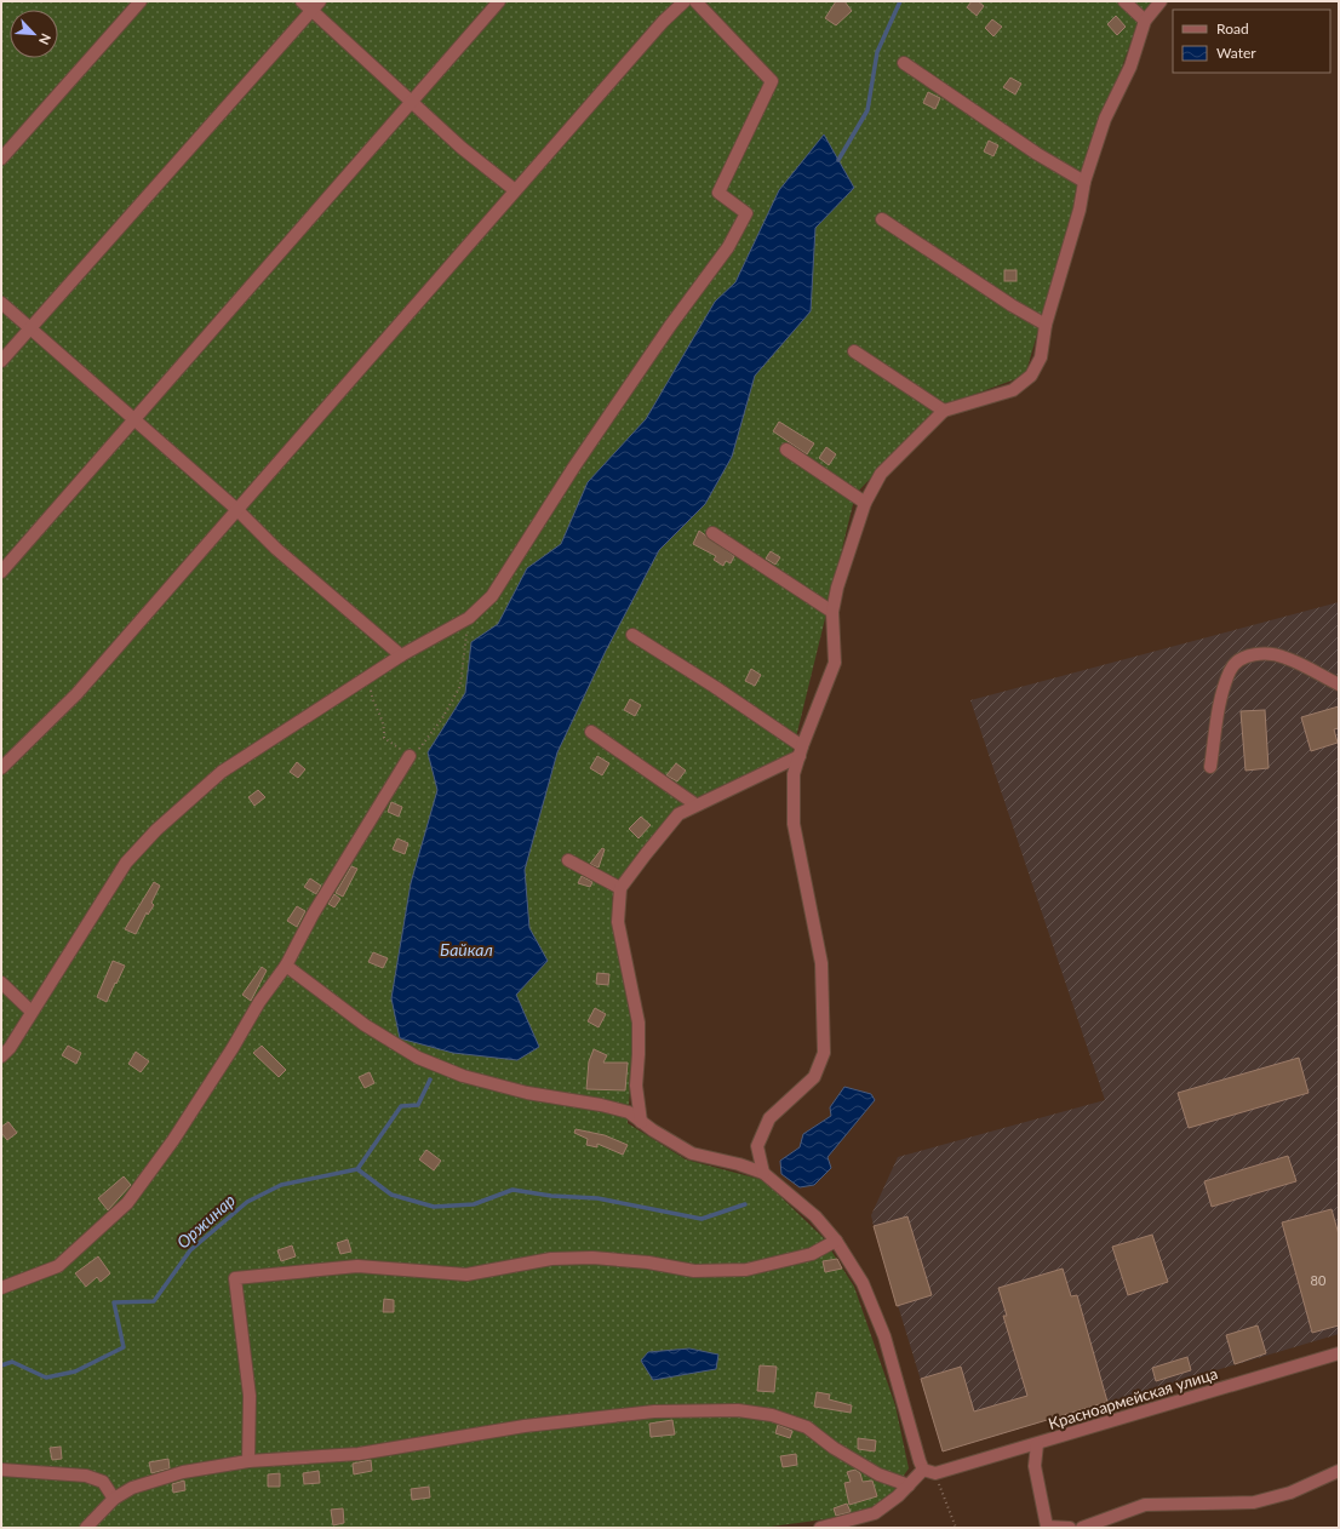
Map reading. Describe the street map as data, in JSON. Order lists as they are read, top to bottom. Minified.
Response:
{"streets":{"street":["Красноармейская улица"]},"water":["Байкал","Оржинар"],"house_numbers":["80"],"legend":["Road","Water"],"north":"bottom right"}
